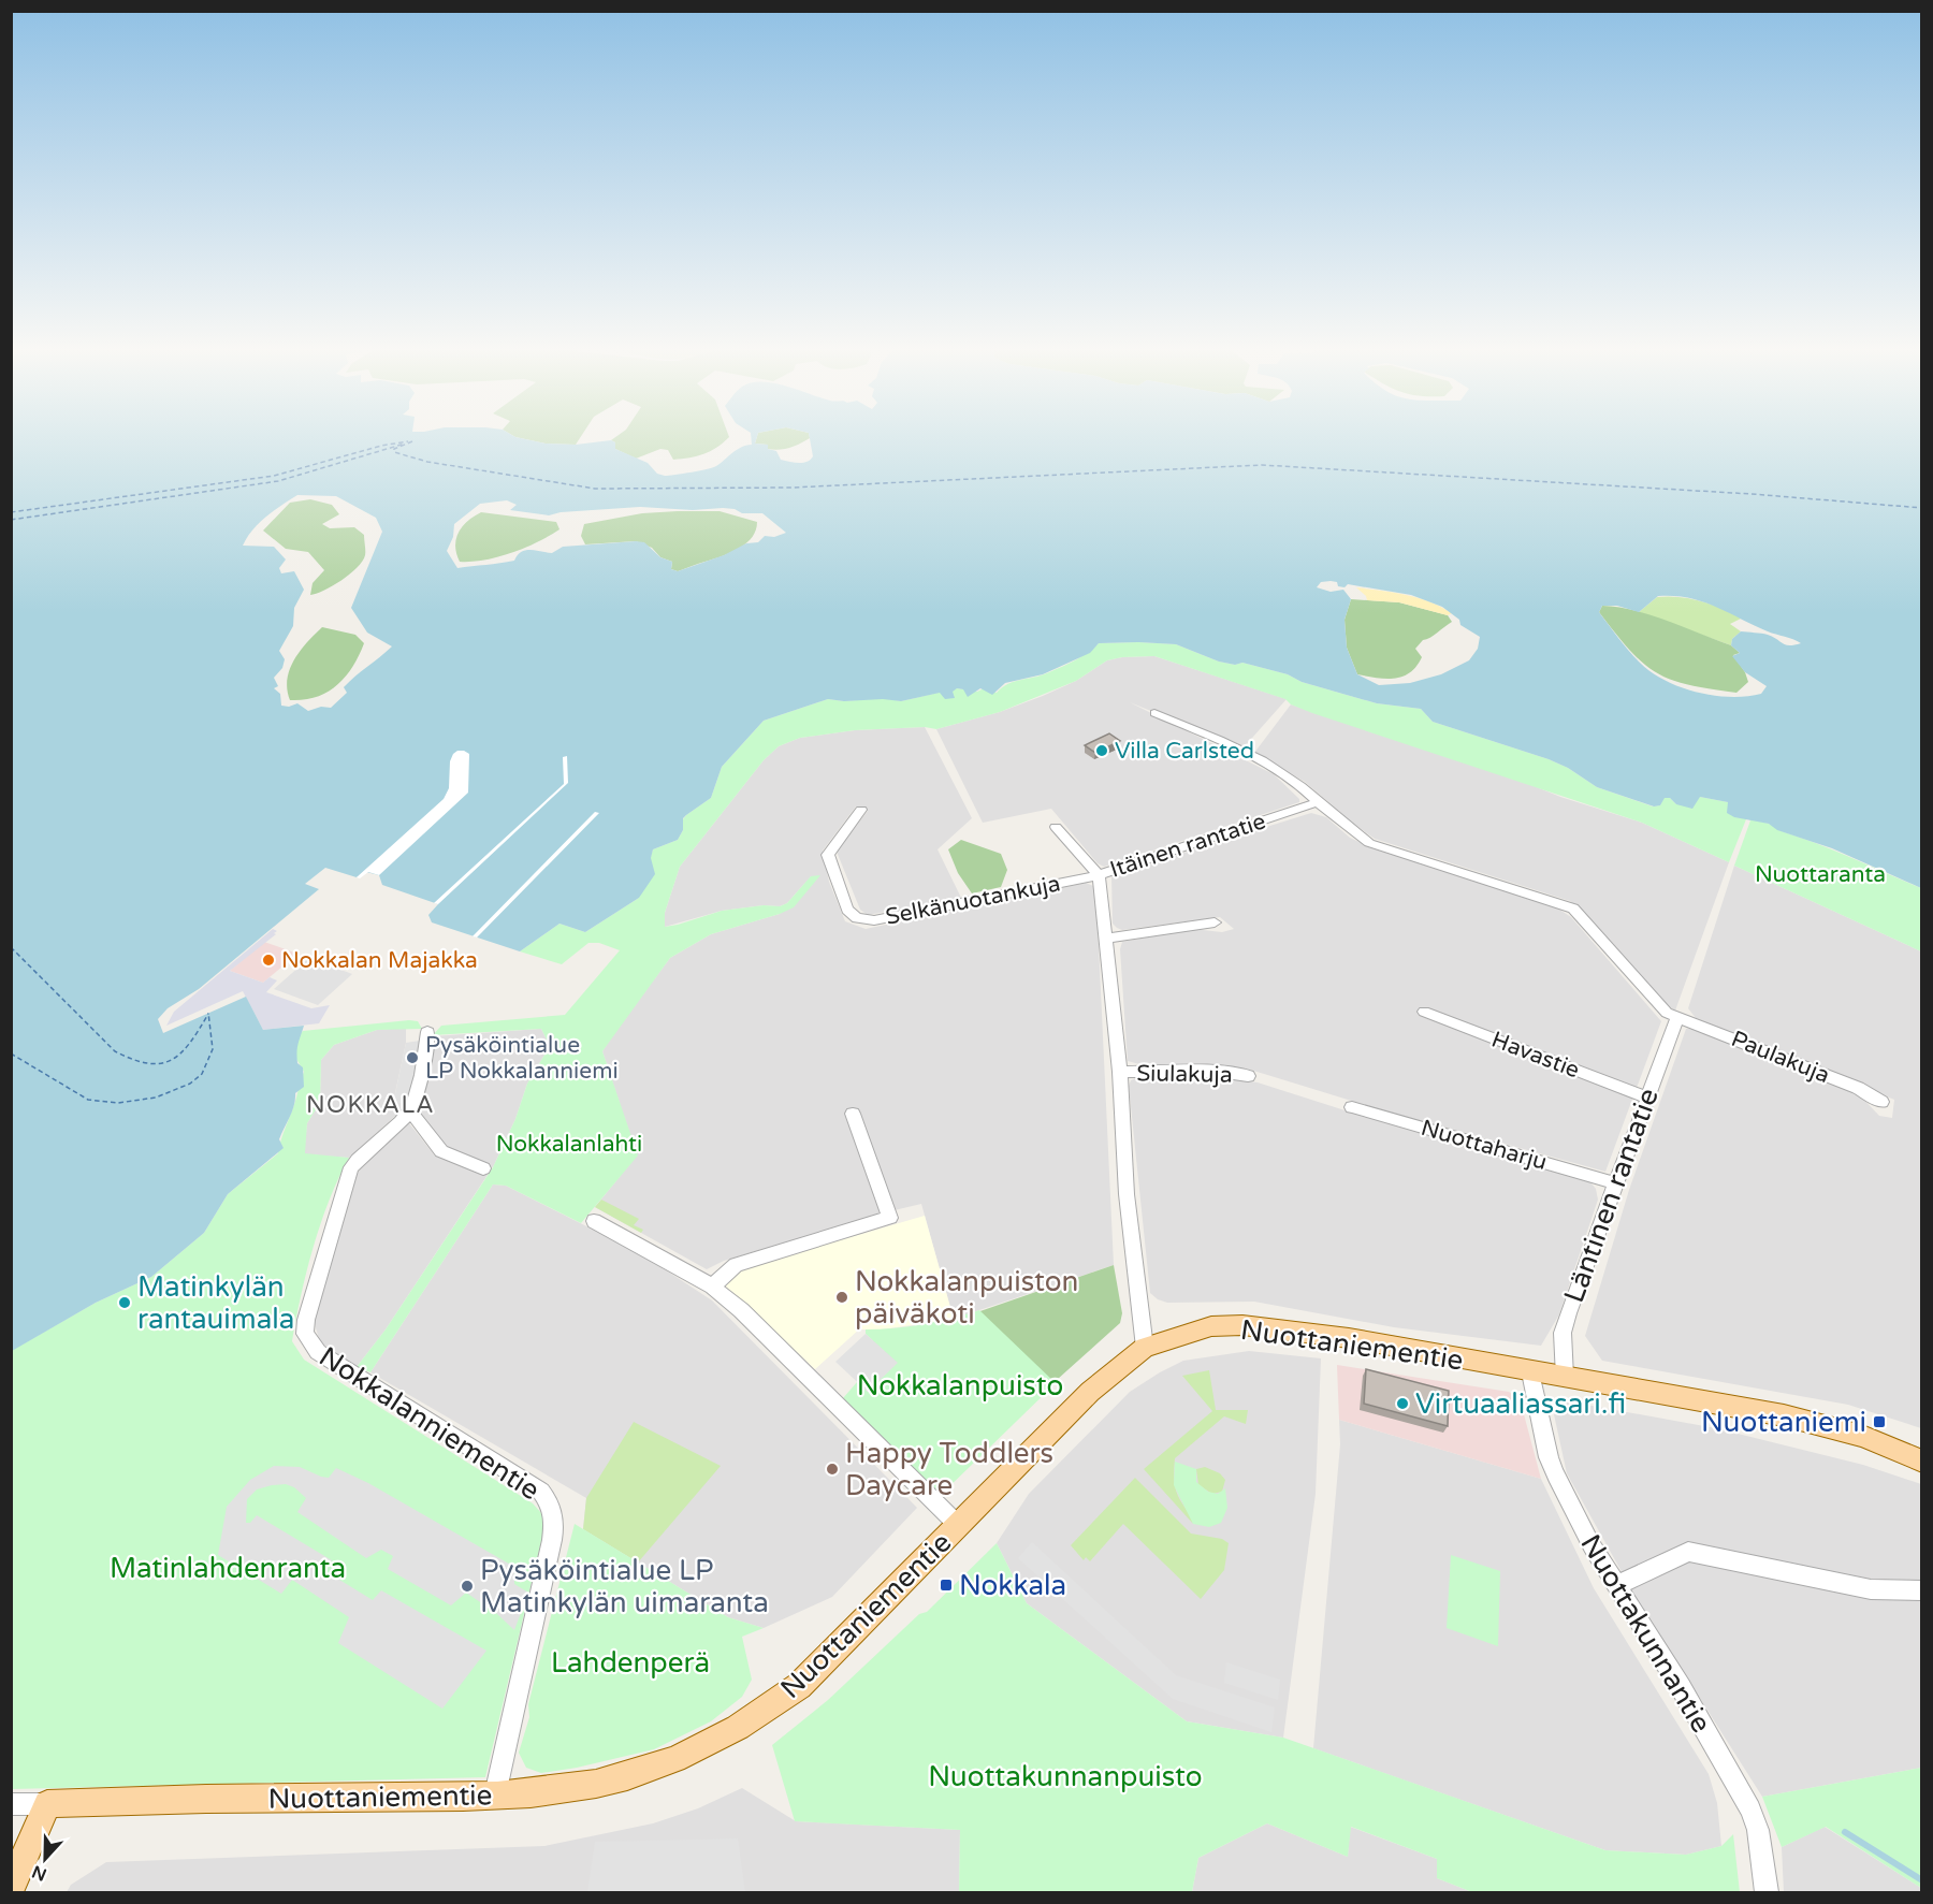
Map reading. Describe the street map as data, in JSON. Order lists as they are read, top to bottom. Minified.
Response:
{"streets":{"main road":["Nuottaniementie"],"street":["Itäinen rantatie","Selkänuotankuja","Havastie","Paulakuja","Siulakuja","Nuottaharju","Läntinen rantatie","Nokkalanniementie","Nuottakunnantie"]},"crossings":[["Itäinen rantatie","Selkänuotankuja"],["Itäinen rantatie","Siulakuja"],["Itäinen rantatie","Nuottaniementie"],["Havastie","Läntinen rantatie"],["Paulakuja","Läntinen rantatie"],["Nuottaharju","Läntinen rantatie"],["Läntinen rantatie","Nuottaniementie"],["Nuottaniementie","Nokkalanniementie"],["Nuottaniementie","Nuottakunnantie"]],"districts":["NOKKALA"],"parks":["Nuottaranta","Nokkalanlahti","Nokkalanpuisto","Matinlahdenranta","Lahdenperä","Nuottakunnanpuisto"],"places":{"other":["Villa Carlsted","Nokkalan Majakka","Pysäköintialue LP Nokkalanniemi","Nokkalanpuiston päiväkoti","Matinkylän rantauimala","Virtuaaliassari.fi","Happy Toddlers Daycare","Pysäköintialue LP Matinkylän uimaranta"],"transit":["Nuottaniemi","Nokkala"]},"north":"bottom"}
